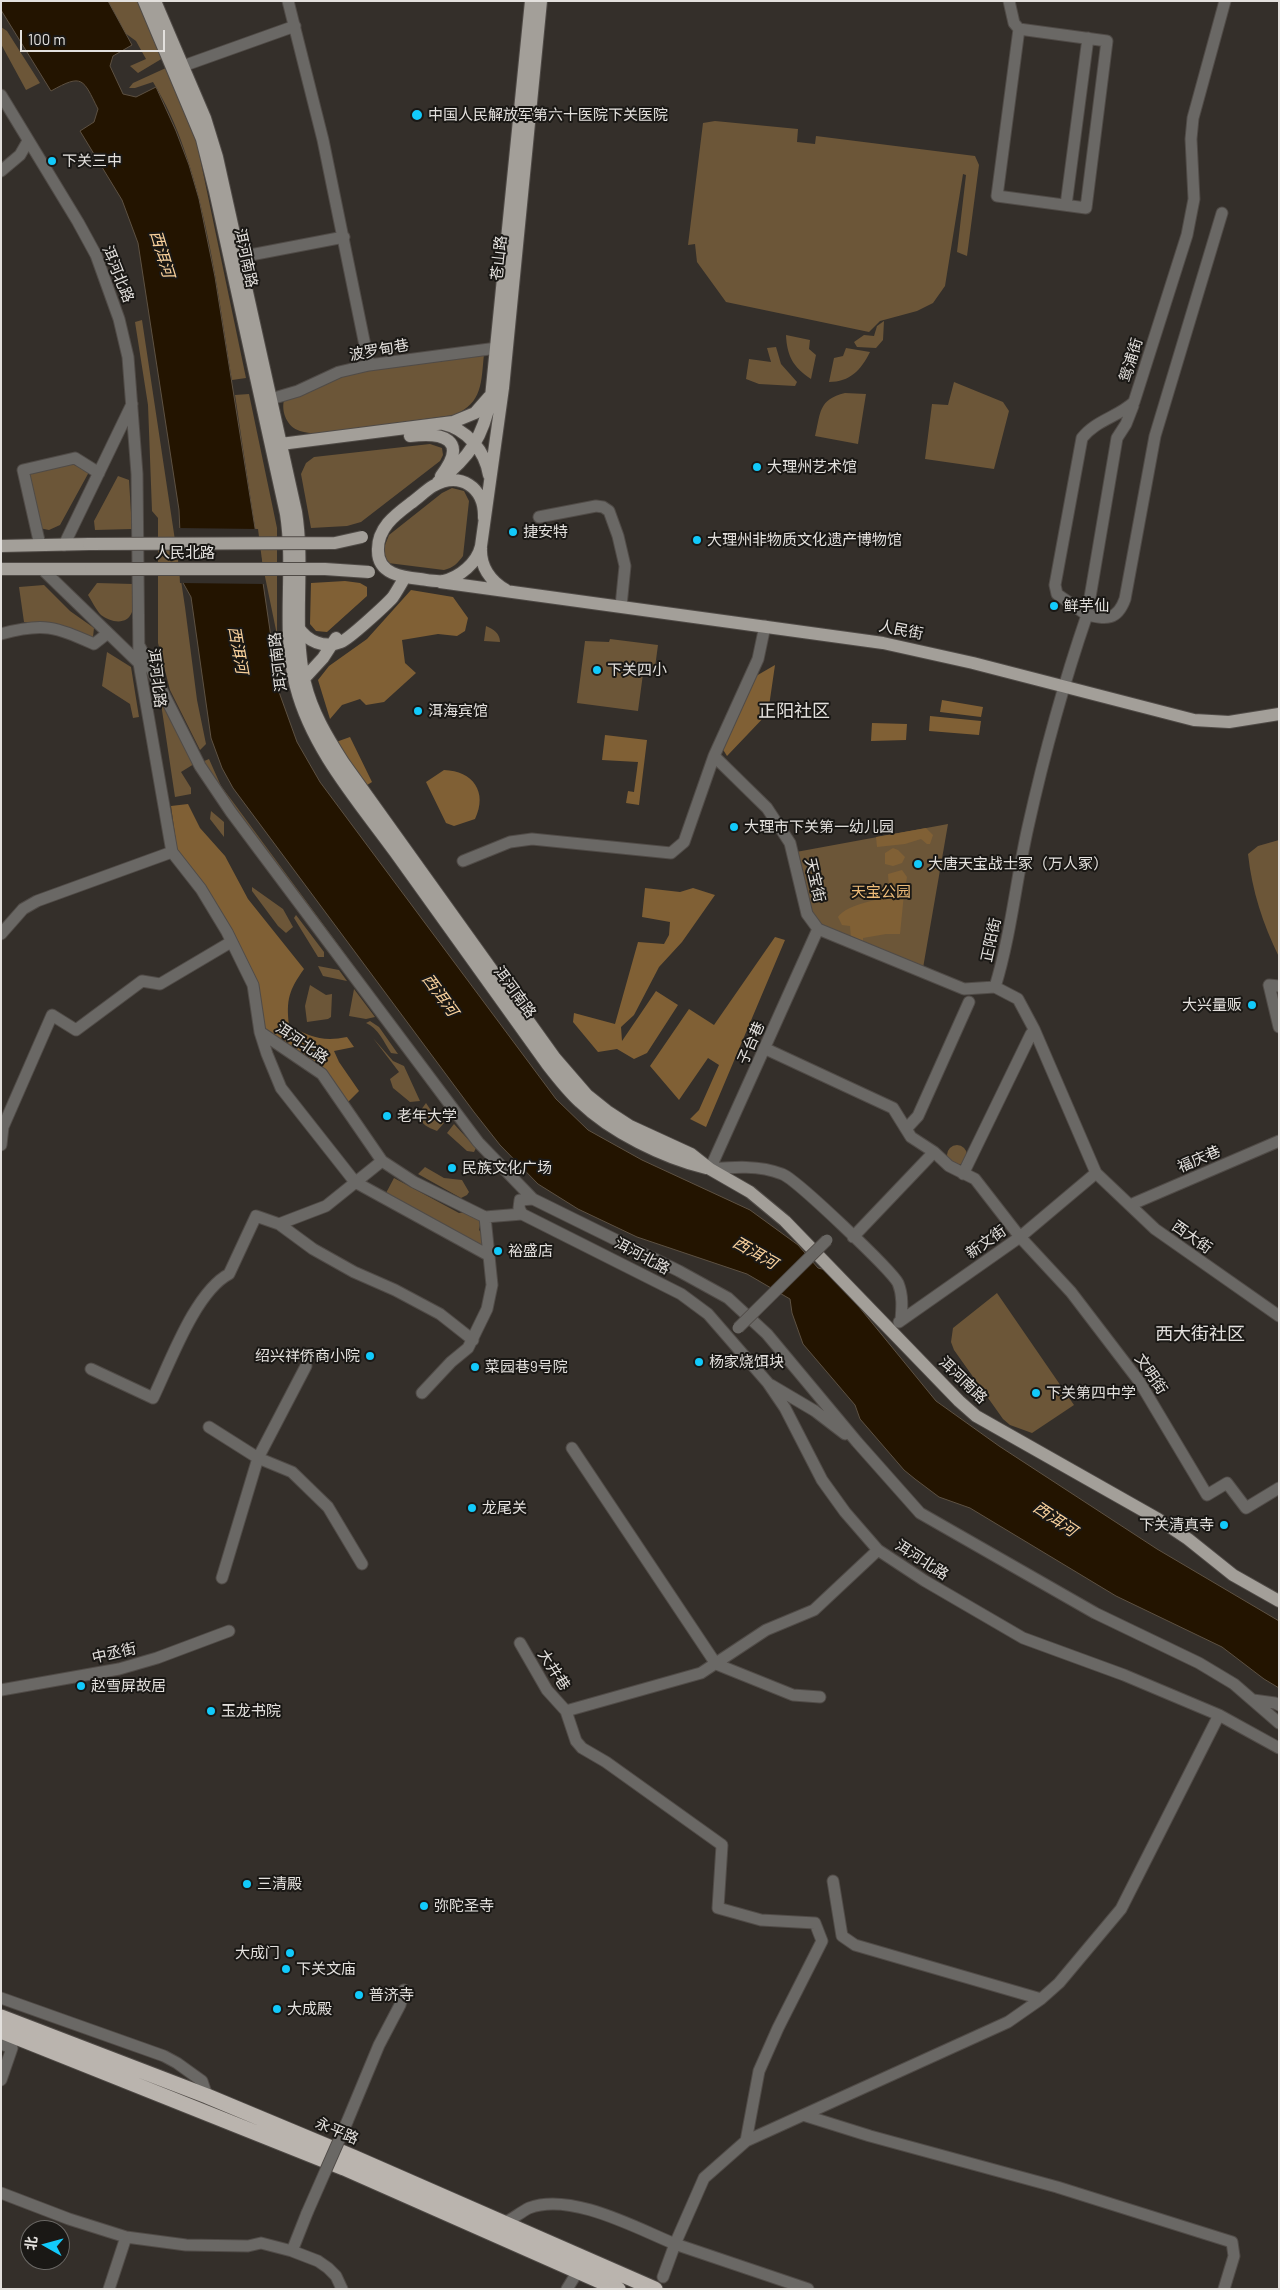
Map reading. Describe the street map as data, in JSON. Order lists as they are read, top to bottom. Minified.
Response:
{"streets":{"highway":["永平路"],"main road":["洱河南路","苍山路","人民北路","人民街"],"street":["洱河北路","波罗甸巷","鸳浦街","天宝街","正阳街","子台巷","福庆巷","西大街","新文街","文明街","中丞街","大井巷"]},"crossings":[["洱河南路","波罗甸巷"],["洱河南路","子台巷"],["洱河南路","新文街"],["苍山路","波罗甸巷"],["苍山路","人民北路"],["苍山路","人民街"],["人民北路","人民街"],["人民街","正阳街"],["天宝街","子台巷"],["福庆巷","西大街"],["西大街","新文街"],["新文街","文明街"]],"districts":["正阳社区","西大街社区"],"water":["西洱河"],"parks":["天宝公园"],"places":["中国人民解放军第六十医院下关医院","下关三中","大理州艺术馆","捷安特","大理州非物质文化遗产博物馆","鲜芋仙","下关四小","洱海宾馆","大理市下关第一幼儿园","大唐天宝战士冢（万人冢）","大兴量贩","老年大学","民族文化广场","裕盛店","绍兴祥侨商小院","杨家烧饵块","菜园巷9号院","下关第四中学","龙尾关","下关清真寺","赵雪屏故居","玉龙书院","三清殿","弥陀圣寺","大成门","下关文庙","普济寺","大成殿"],"scale_bar":"100 m","north":"left"}
